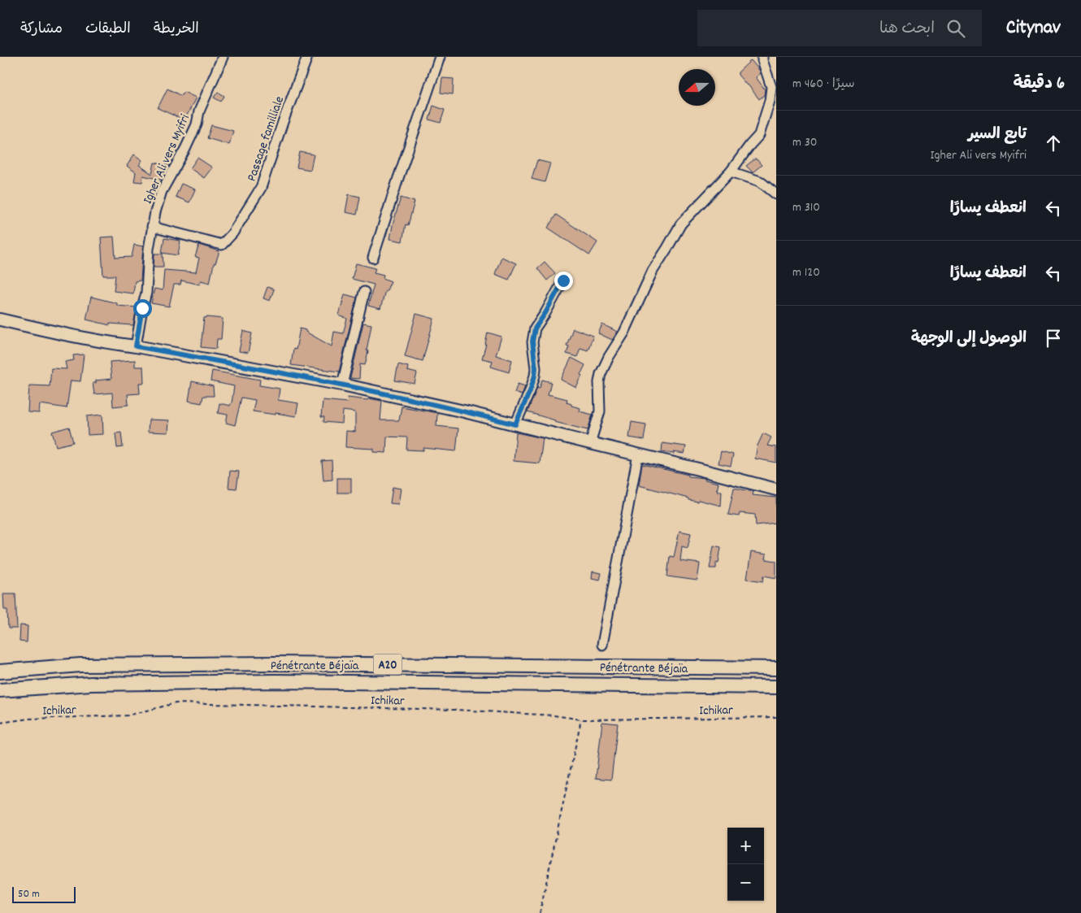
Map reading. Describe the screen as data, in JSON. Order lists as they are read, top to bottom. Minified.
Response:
{"streets":{"highway":["Pénétrante Béjaïa","A20"],"street":["Passage familliale","Igher Ali vers Myifri"],"path":["Ichikar"]},"crossings":[["Passage familliale","Igher Ali vers Myifri"]],"scale_bar":"50 m","north":"left","page":{"header":"Citynav","search":"ابحث هنا","nav":["الخريطة","الطبقات","مشاركة"],"heading":["6 دقيقة","سيرًا · 460 m"],"list":[["تابع السير","Igher Ali vers Myifri","30 m"],["انعطف يسارًا","310 m"],["انعطف يسارًا","120 m"],"الوصول إلى الوجهة"],"map_buttons":["+","−"],"scale":"50 m"}}
